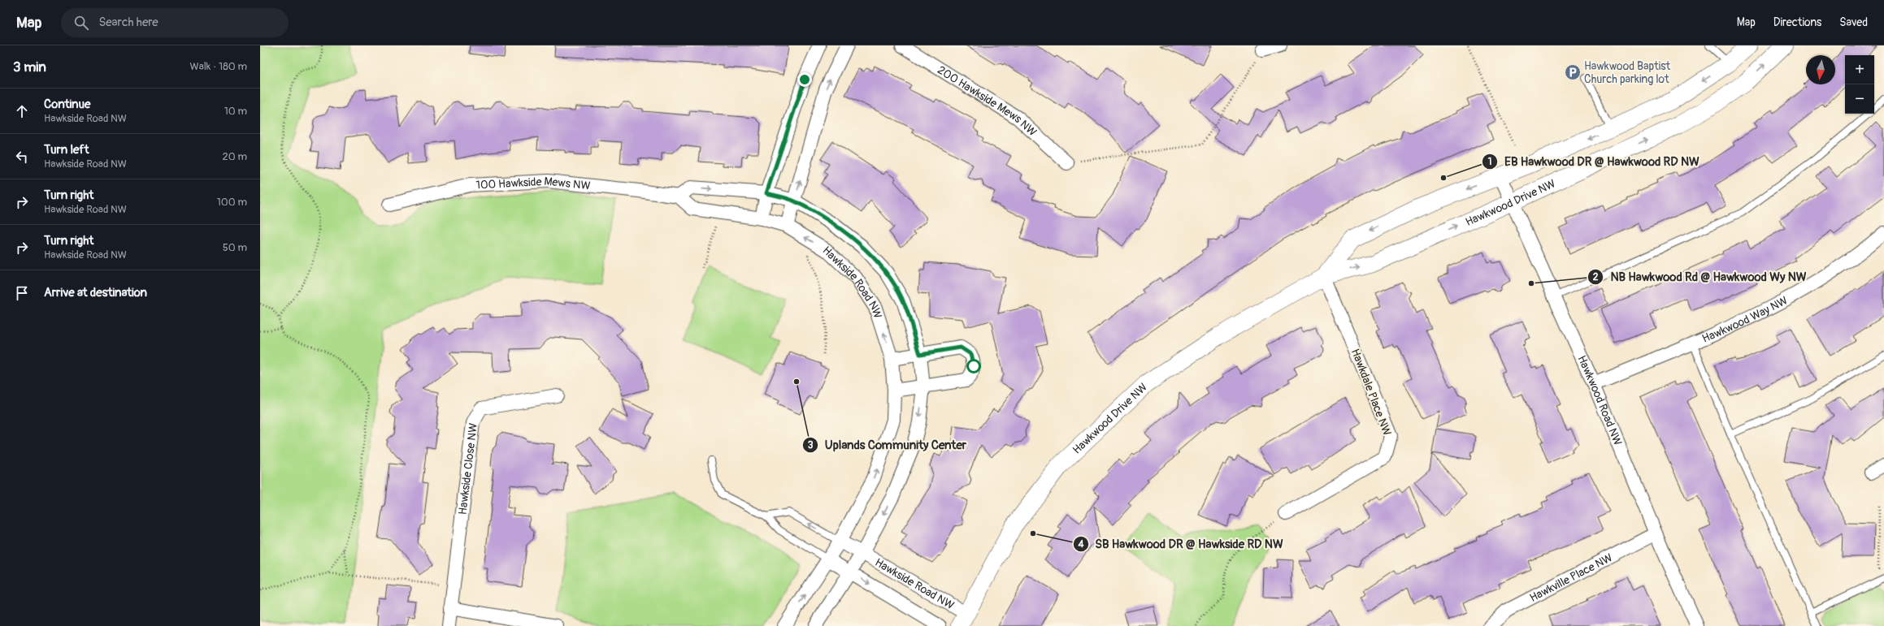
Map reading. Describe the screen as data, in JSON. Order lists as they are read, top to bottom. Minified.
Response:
{"streets":{"street":["200 Hawkside Mews NW","100 Hawkside Mews NW","Hawkwood Drive NW","Hawkside Road NW","Hawkwood Way NW","Hawkdale Place NW","Hawkwood Road NW","Hawkside Close NW","Hawkville Place NW"]},"crossings":[["Hawkwood Drive NW","Hawkside Road NW"],["Hawkwood Drive NW","Hawkdale Place NW"],["Hawkwood Drive NW","Hawkwood Road NW"],["Hawkwood Way NW","Hawkwood Road NW"],["Hawkwood Road NW","Hawkville Place NW"]],"places":{"parking":["Hawkwood Baptist Church parking lot"],"other":["EB Hawkwood DR @ Hawkwood RD NW","NB Hawkwood Rd @ Hawkwood Wy NW","Uplands Community Center","SB Hawkwood DR @ Hawkside RD NW"]},"north":"bottom","page":{"header":"Map","search":"Search here","nav":["Map","Directions","Saved"],"heading":["3 min","Walk · 180 m"],"map_buttons":["+","−"],"list":[["Continue","Hawkside Road NW","10 m"],["Turn left","Hawkside Road NW","20 m"],["Turn right","Hawkside Road NW","100 m"],["Turn right","Hawkside Road NW","50 m"],"Arrive at destination"]}}
